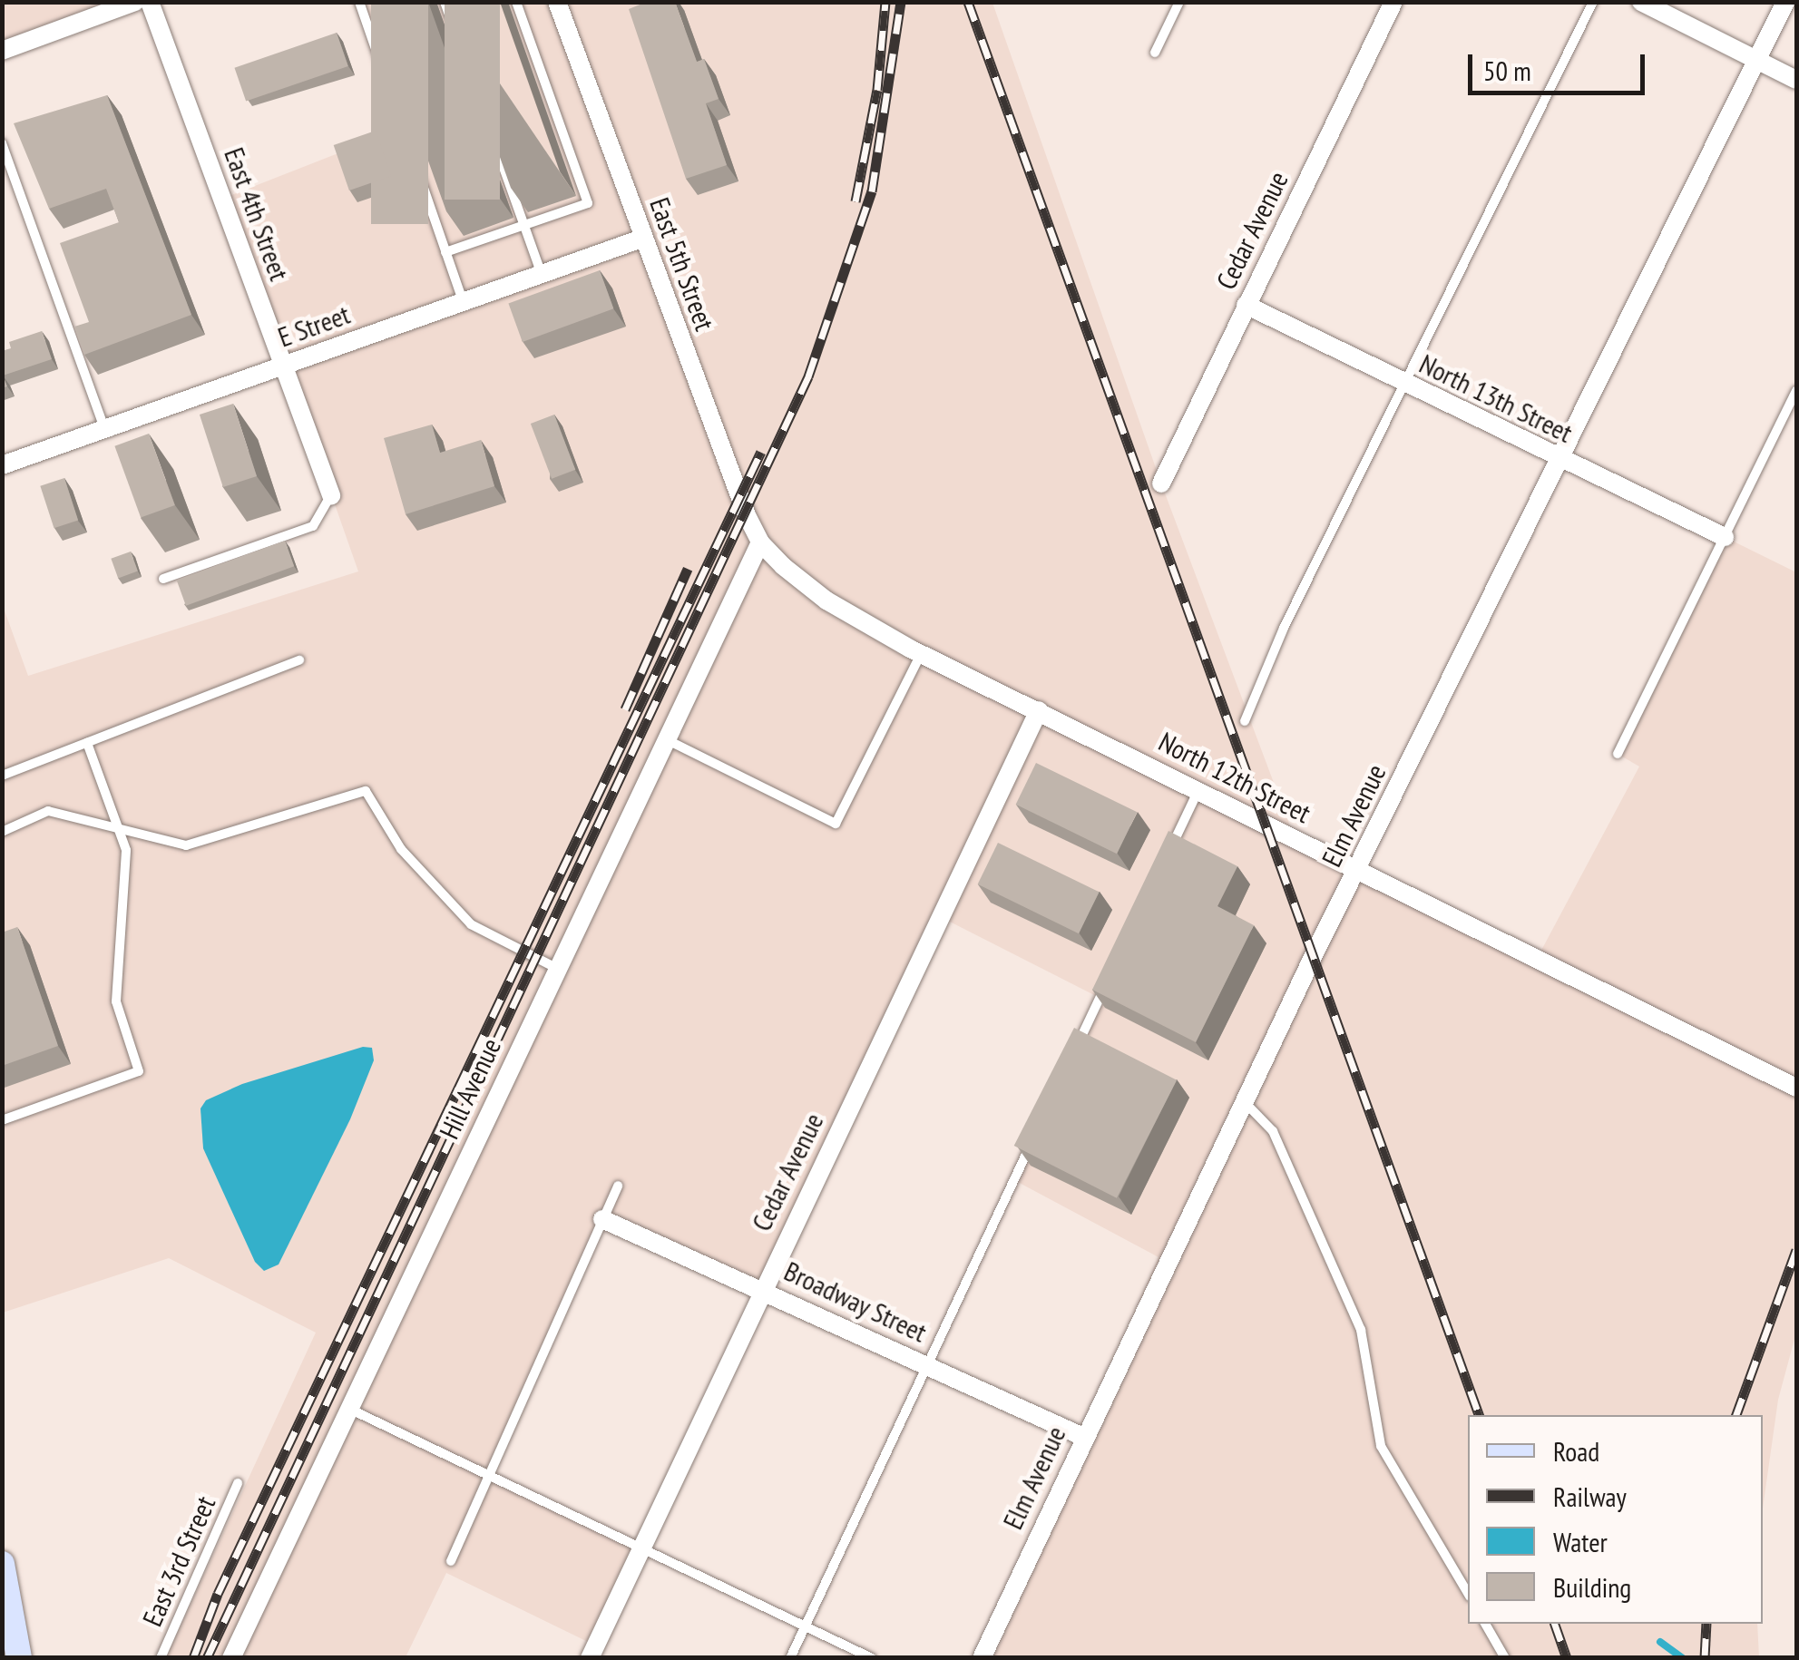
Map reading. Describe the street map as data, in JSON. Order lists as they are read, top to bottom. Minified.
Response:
{"streets":{"street":["East 4th Street","Cedar Avenue","East 5th Street","E Street","North 13th Street","North 12th Street","Elm Avenue","Hill Avenue","Broadway Street"],"lane":["East 3rd Street"]},"crossings":[["East 4th Street","E Street"],["Cedar Avenue","North 13th Street"],["Cedar Avenue","North 12th Street"],["Cedar Avenue","Broadway Street"],["East 5th Street","E Street"],["East 5th Street","North 12th Street"],["East 5th Street","Hill Avenue"],["North 13th Street","Elm Avenue"],["North 12th Street","Elm Avenue"],["North 12th Street","Hill Avenue"],["Elm Avenue","Broadway Street"]],"legend":["Road","Railway","Water","Building"],"scale_bar":"50 m"}
